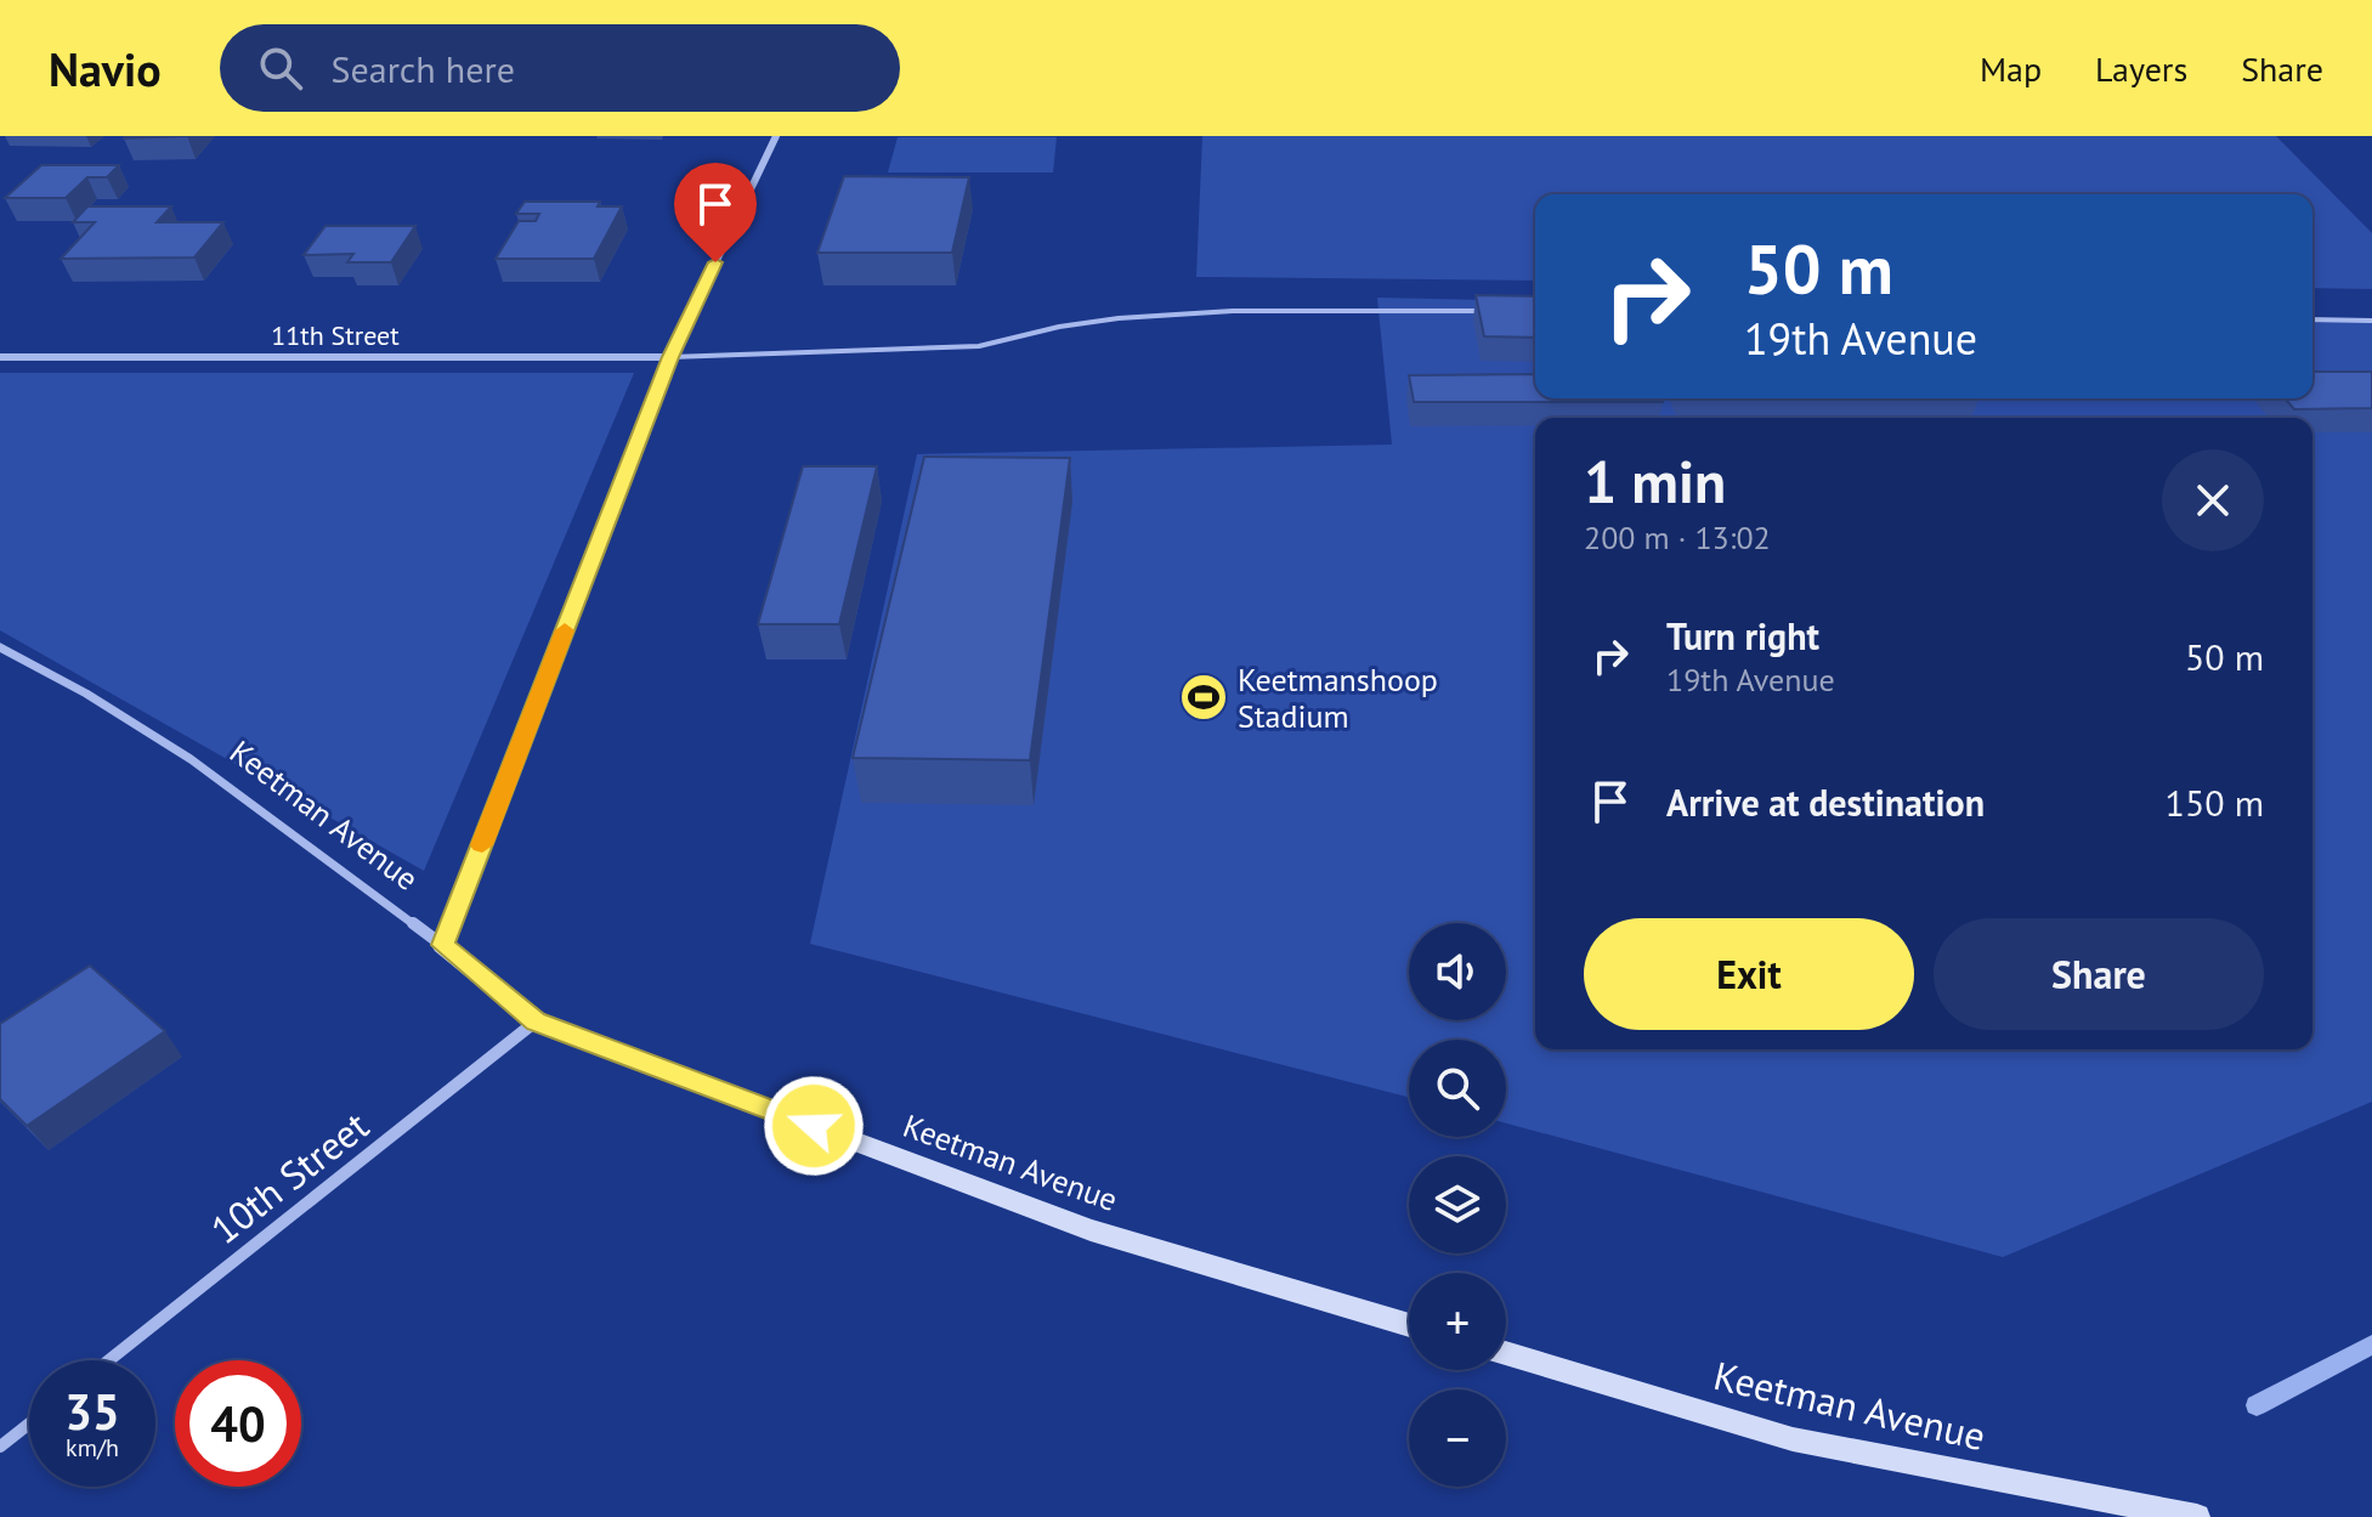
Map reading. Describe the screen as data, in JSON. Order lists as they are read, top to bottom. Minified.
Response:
{"streets":{"street":["11th Street","Keetman Avenue","10th Street"]},"crossings":[["Keetman Avenue","10th Street"]],"places":{"sports":["Keetmanshoop Stadium"]},"page":{"header":"Navio","search":"Search here","nav":["Map","Layers","Share"],"turn":["50 m","19th Avenue"],"heading":["1 min","200 m · 13:02"],"list":[{"name":"Turn right","note":"19th Avenue","value":"50 m"},{"name":"Arrive at destination","value":"150 m"}],"buttons":["Exit","Share"],"map_buttons":["+","−"],"speed":"35 km/h","limit":"40"}}
